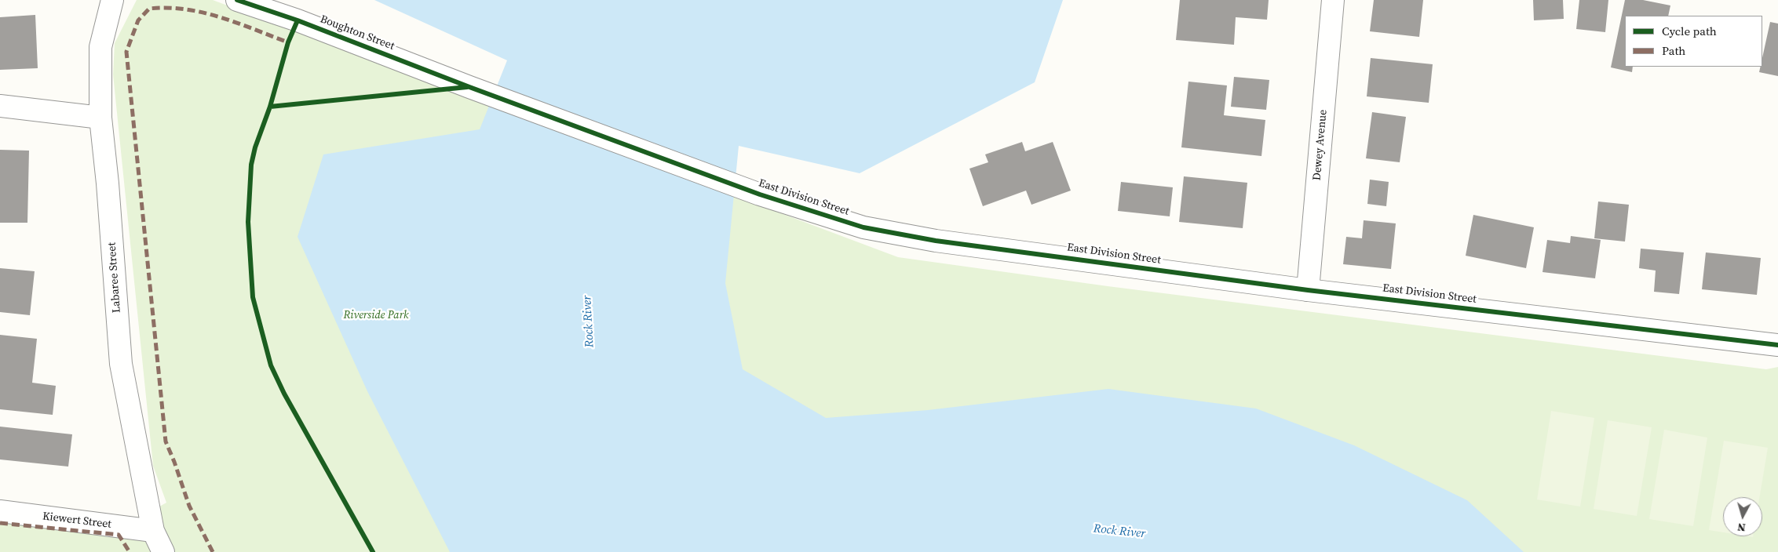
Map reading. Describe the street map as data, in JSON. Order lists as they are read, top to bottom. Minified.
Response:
{"streets":{"street":["Boughton Street","Dewey Avenue","East Division Street","Labaree Street","Kiewert Street"]},"crossings":[["Boughton Street","East Division Street"],["Dewey Avenue","East Division Street"],["Labaree Street","Kiewert Street"]],"water":["Rock River"],"parks":["Riverside Park"],"legend":["Cycle path","Path"],"north":"bottom"}
